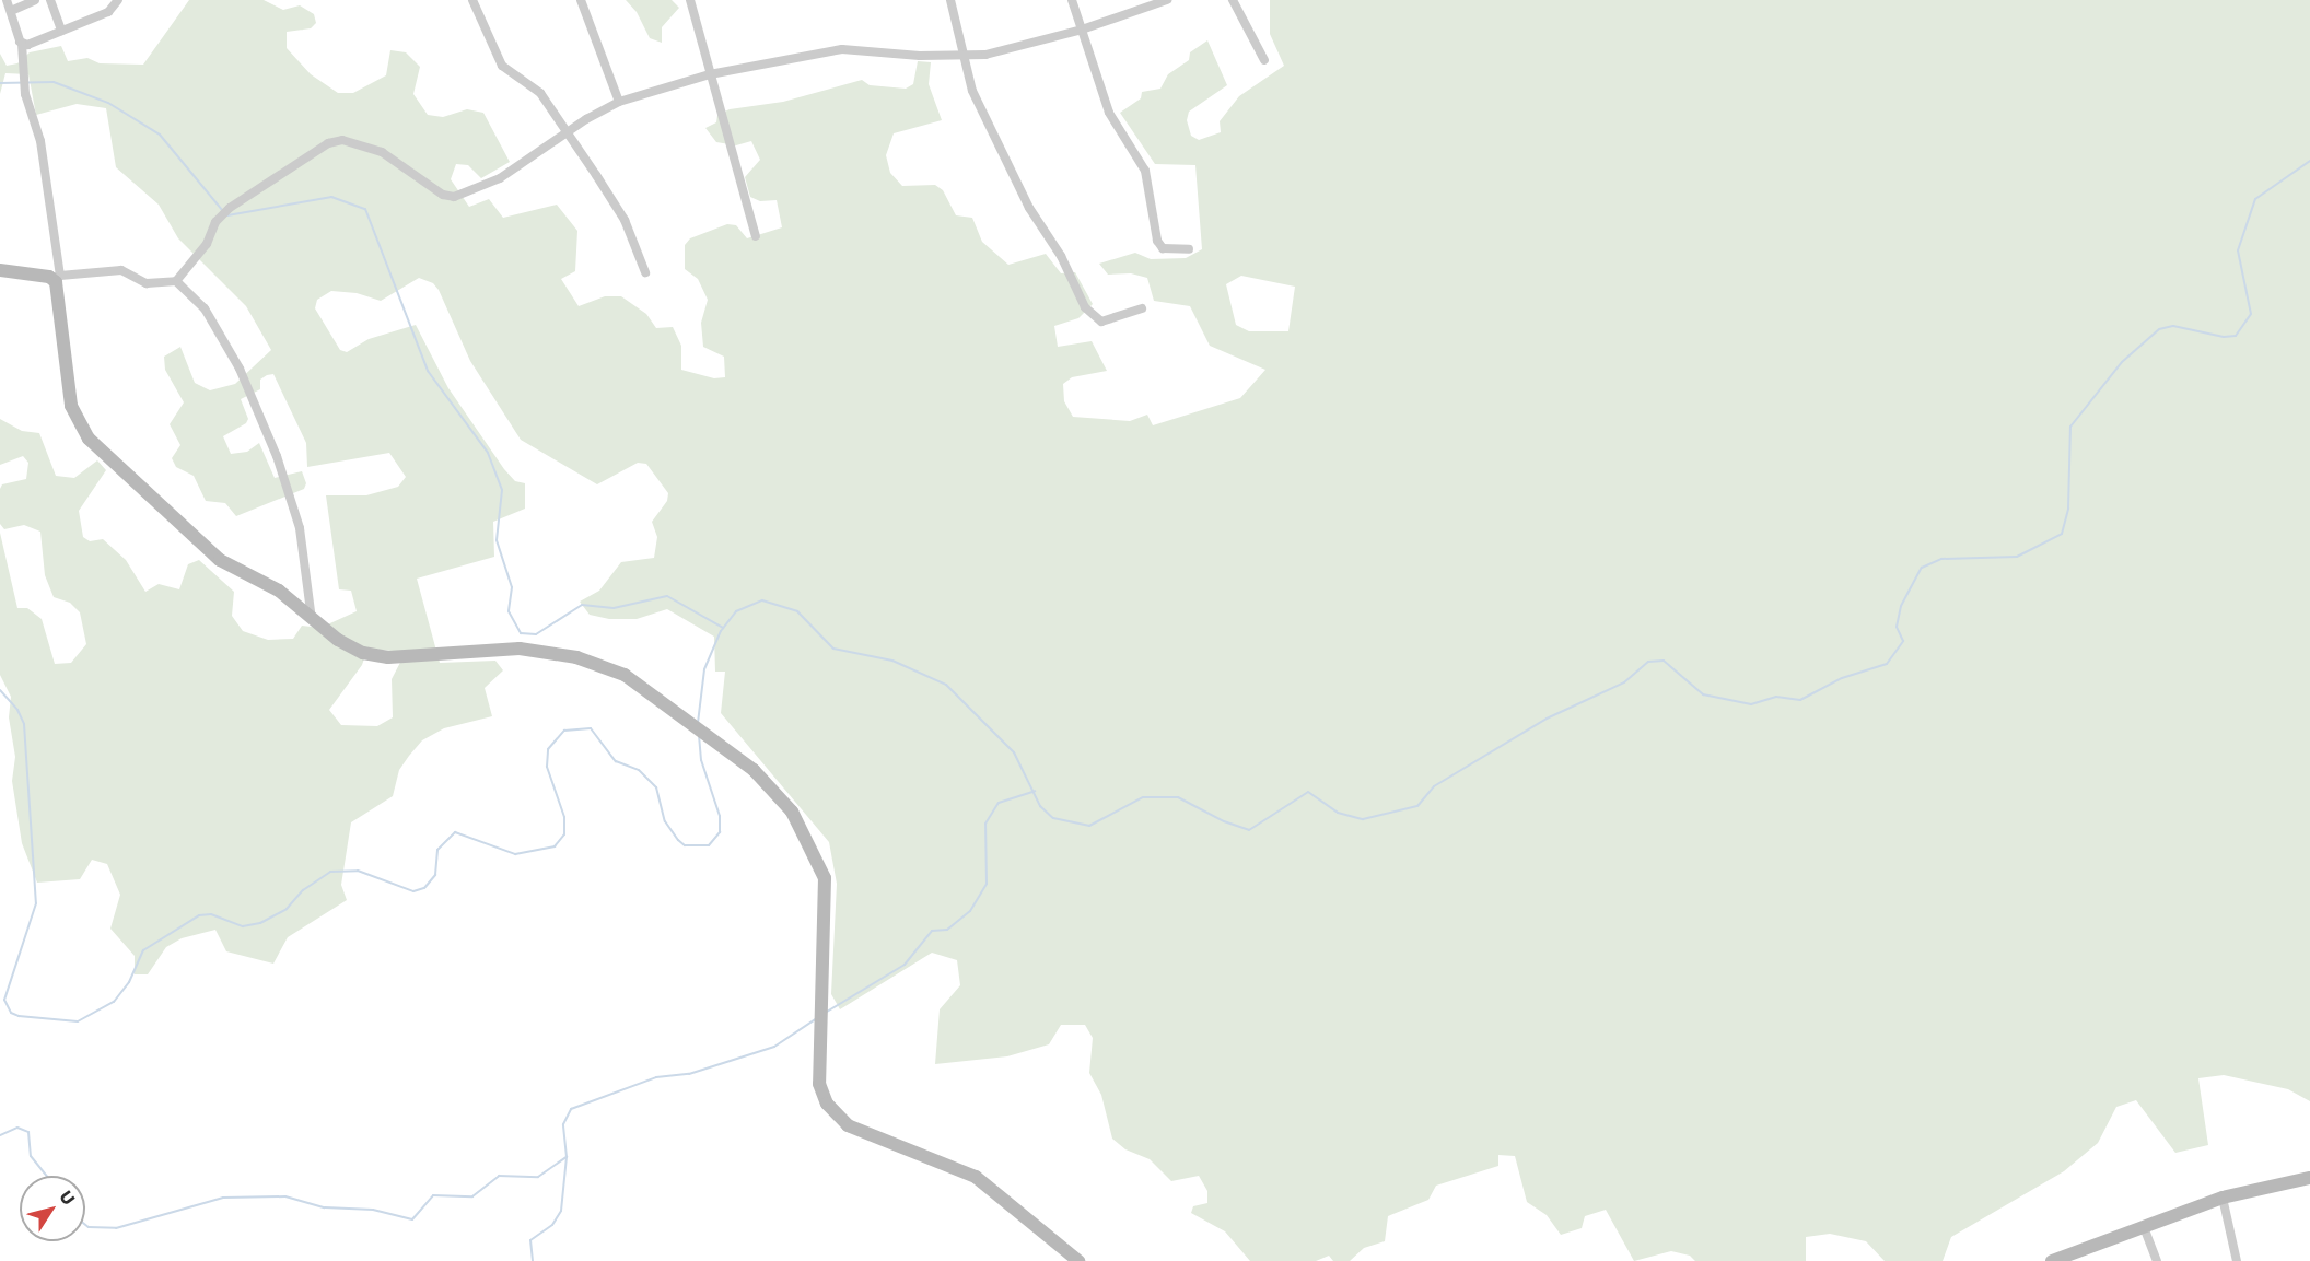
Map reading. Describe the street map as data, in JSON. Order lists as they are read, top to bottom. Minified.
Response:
{"north":"top right"}
